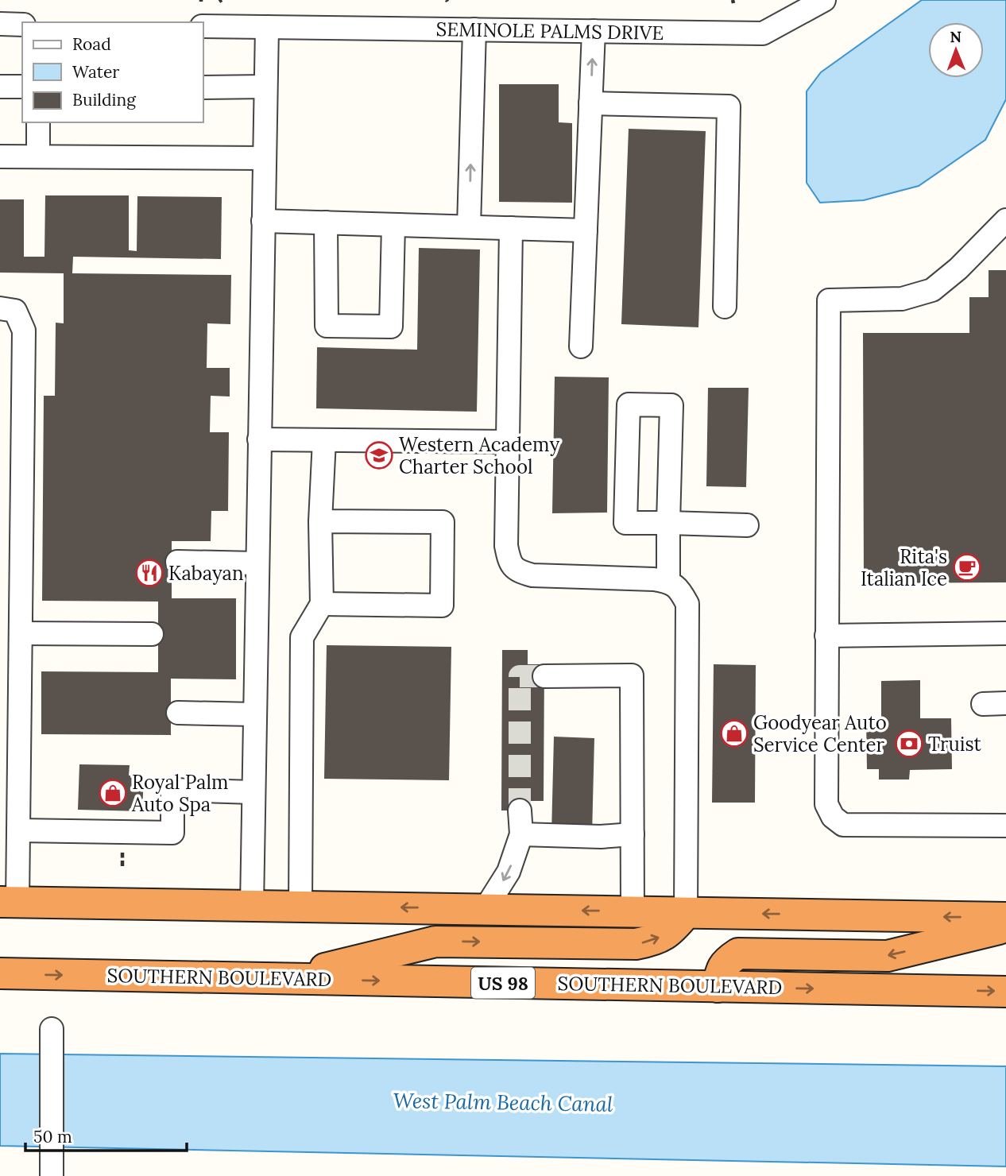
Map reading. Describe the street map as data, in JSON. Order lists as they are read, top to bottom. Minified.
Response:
{"streets":{"highway":["SOUTHERN BOULEVARD","US 98"],"street":["SEMINOLE PALMS DRIVE"]},"water":["West Palm Beach Canal"],"places":{"school or university":["Western Academy Charter School"],"cafe":["Rita's Italian Ice"],"restaurant":["Kabayan"],"shop":["Goodyear Auto Service Center","Royal Palm Auto Spa"],"bank":["Truist"]},"legend":["Road","Water","Building"],"scale_bar":"50 m","north":"top"}
